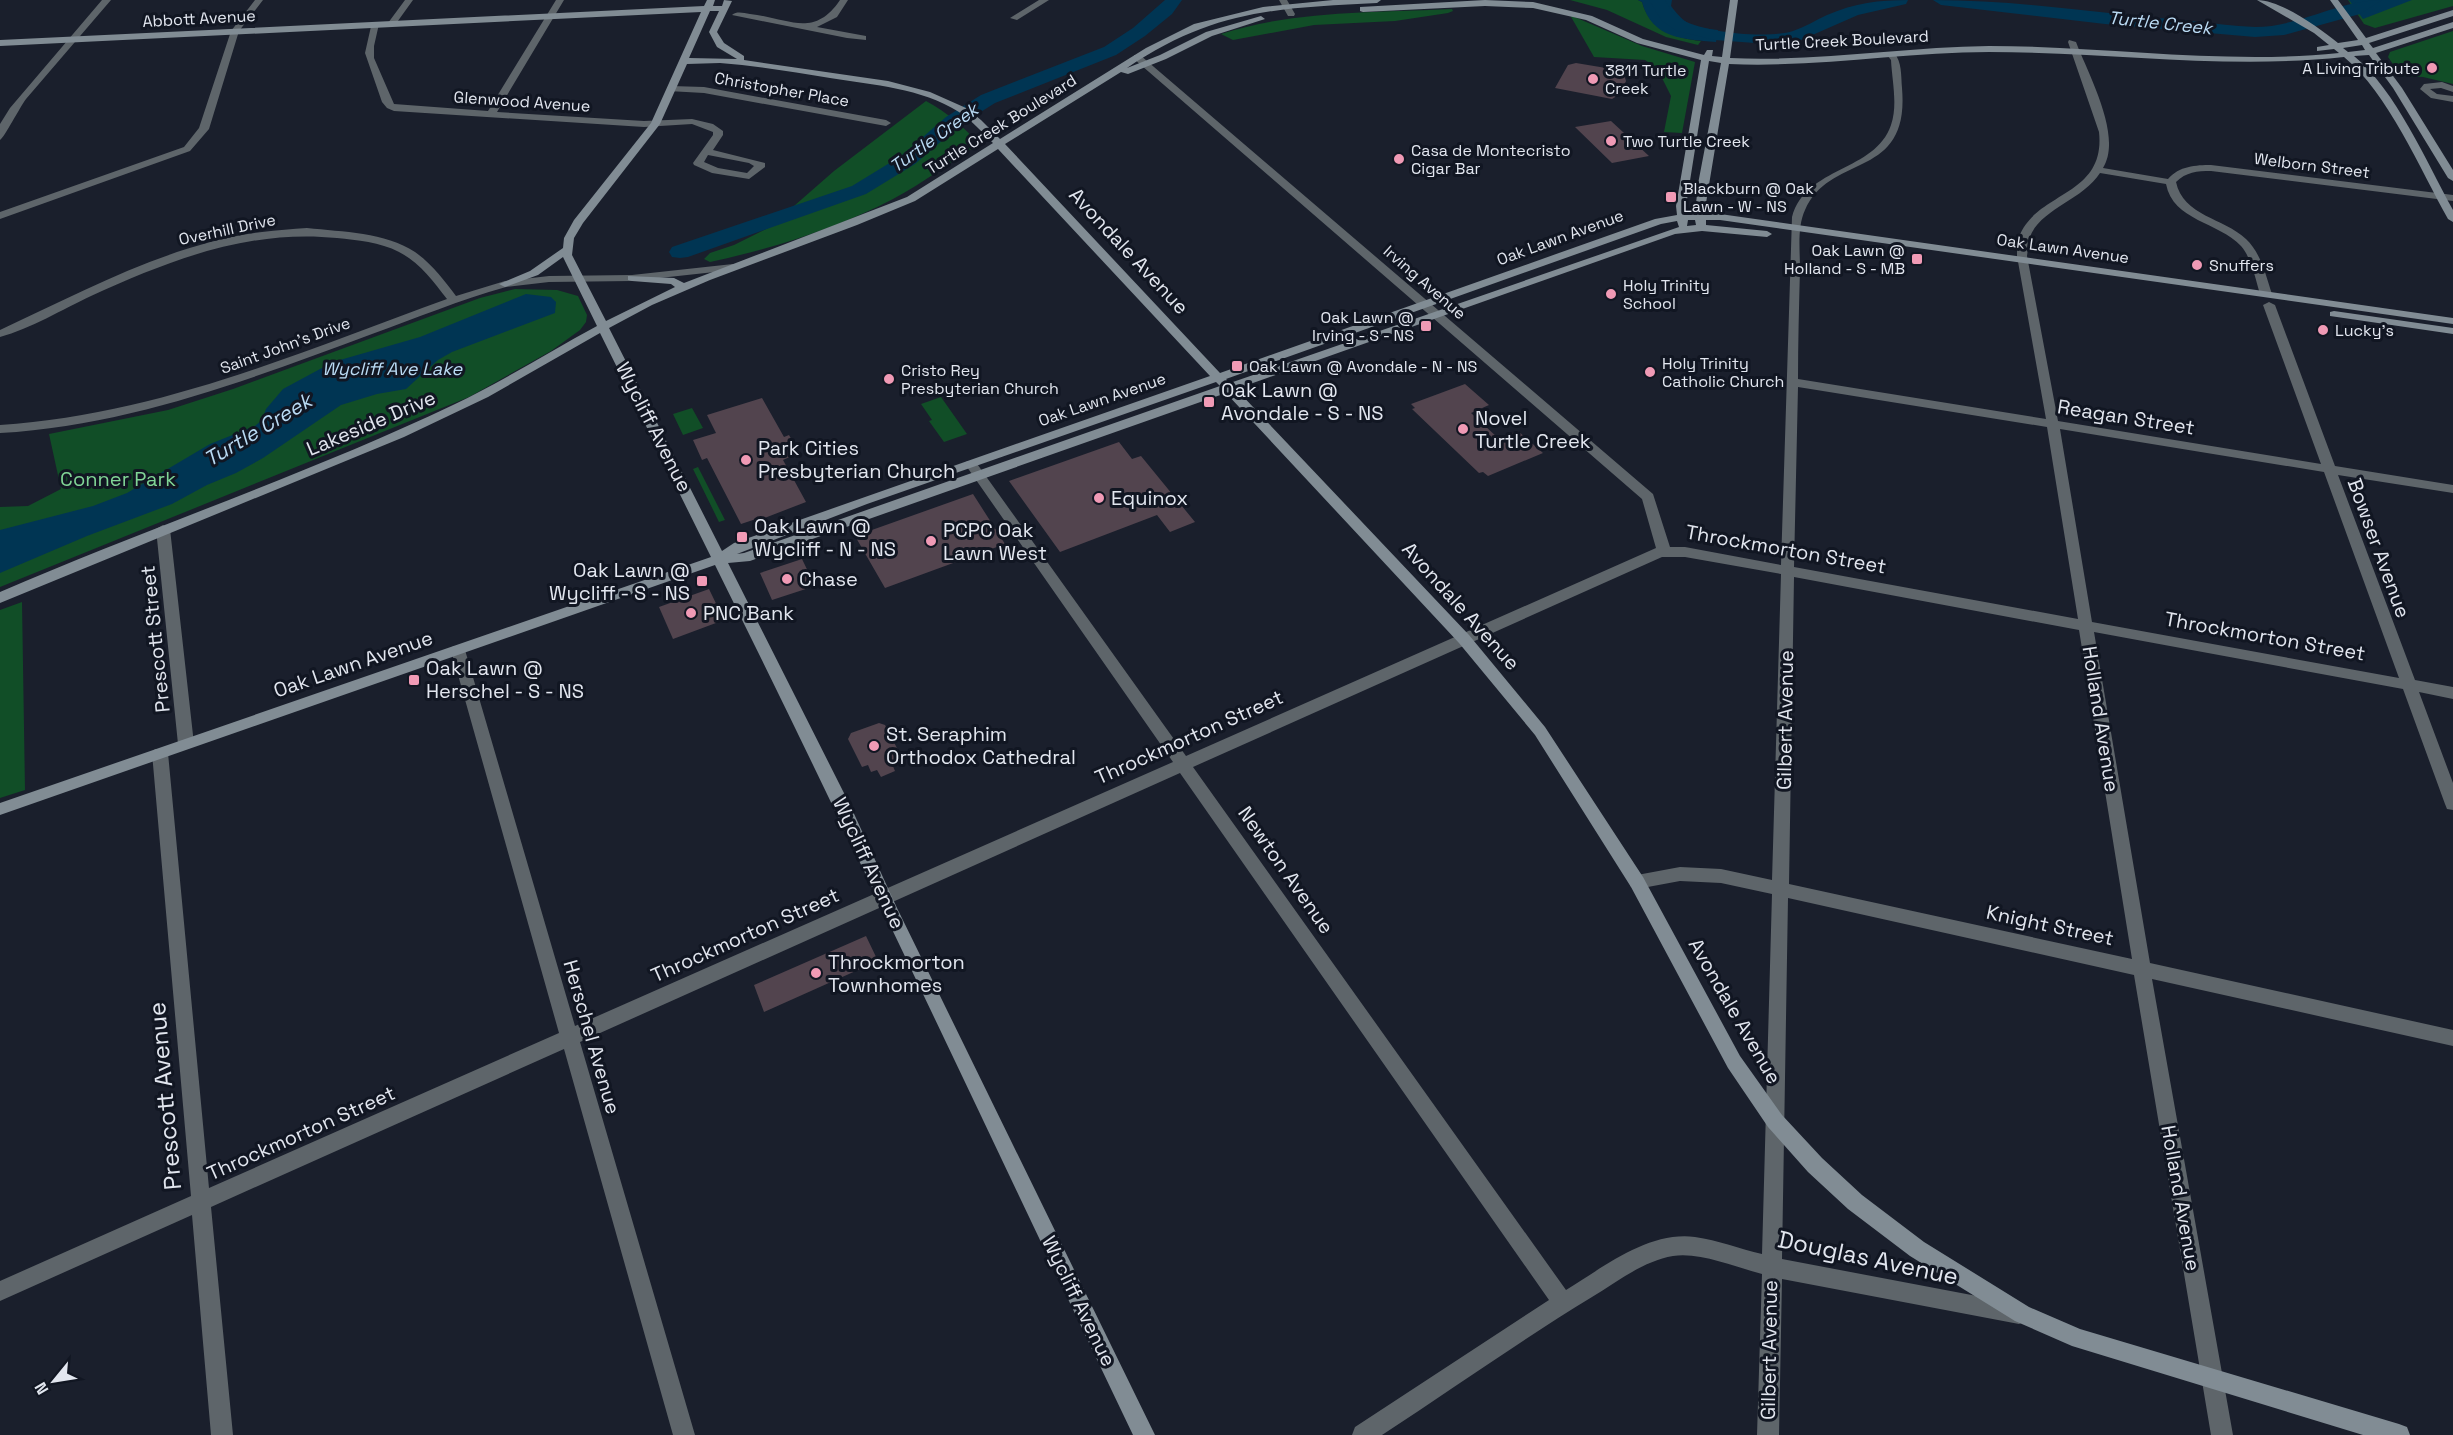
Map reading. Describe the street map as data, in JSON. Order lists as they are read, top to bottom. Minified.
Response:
{"streets":{"main road":["Abbott Avenue","Turtle Creek Boulevard","Oak Lawn Avenue","Avondale Avenue","Lakeside Drive","Wycliff Avenue","Douglas Avenue"],"street":["Christopher Place","Glenwood Avenue","Welborn Street","Overhill Drive","Irving Avenue","Saint John's Drive","Reagan Street","Bowser Avenue","Throckmorton Street","Prescott Street","Holland Avenue","Gilbert Avenue","Newton Avenue","Knight Street","Herschel Avenue","Prescott Avenue"]},"crossings":[["Abbott Avenue","Glenwood Avenue"],["Abbott Avenue","Avondale Avenue"],["Turtle Creek Boulevard","Avondale Avenue"],["Turtle Creek Boulevard","Irving Avenue"],["Turtle Creek Boulevard","Lakeside Drive"],["Turtle Creek Boulevard","Gilbert Avenue"],["Welborn Street","Bowser Avenue"],["Overhill Drive","Saint John's Drive"],["Oak Lawn Avenue","Avondale Avenue"],["Oak Lawn Avenue","Irving Avenue"],["Oak Lawn Avenue","Wycliff Avenue"],["Oak Lawn Avenue","Bowser Avenue"],["Oak Lawn Avenue","Prescott Street"],["Oak Lawn Avenue","Holland Avenue"],["Oak Lawn Avenue","Gilbert Avenue"],["Oak Lawn Avenue","Newton Avenue"],["Oak Lawn Avenue","Herschel Avenue"],["Oak Lawn Avenue","Prescott Avenue"],["Avondale Avenue","Throckmorton Street"],["Avondale Avenue","Gilbert Avenue"],["Avondale Avenue","Knight Street"],["Avondale Avenue","Douglas Avenue"],["Irving Avenue","Throckmorton Street"],["Saint John's Drive","Wycliff Avenue"],["Reagan Street","Bowser Avenue"],["Reagan Street","Holland Avenue"],["Reagan Street","Gilbert Avenue"],["Lakeside Drive","Wycliff Avenue"],["Lakeside Drive","Prescott Street"],["Wycliff Avenue","Throckmorton Street"],["Bowser Avenue","Throckmorton Street"],["Throckmorton Street","Holland Avenue"],["Throckmorton Street","Gilbert Avenue"],["Throckmorton Street","Newton Avenue"],["Throckmorton Street","Herschel Avenue"],["Throckmorton Street","Prescott Avenue"],["Holland Avenue","Knight Street"],["Holland Avenue","Douglas Avenue"],["Gilbert Avenue","Knight Street"],["Gilbert Avenue","Douglas Avenue"],["Newton Avenue","Douglas Avenue"]],"water":["Turtle Creek","Wycliff Ave Lake"],"parks":["Conner Park"],"places":{"other":["A Living Tribute","3811 Turtle Creek","Two Turtle Creek","Casa de Montecristo Cigar Bar","Snuffers","Holy Trinity School","Lucky's","Holy Trinity Catholic Church","Cristo Rey Presbyterian Church","Novel Turtle Creek","Park Cities Presbyterian Church","Equinox","PCPC Oak Lawn West","Chase","PNC Bank","St. Seraphim Orthodox Cathedral","Throckmorton Townhomes"],"transit":["Blackburn @ Oak Lawn - W - NS","Oak Lawn @ Holland - S - MB","Oak Lawn @ Irving - S - NS","Oak Lawn @ Avondale - N - NS","Oak Lawn @ Avondale - S - NS","Oak Lawn @ Wycliff - N - NS","Oak Lawn @ Wycliff - S - NS","Oak Lawn @ Herschel - S - NS"]},"north":"bottom left"}
